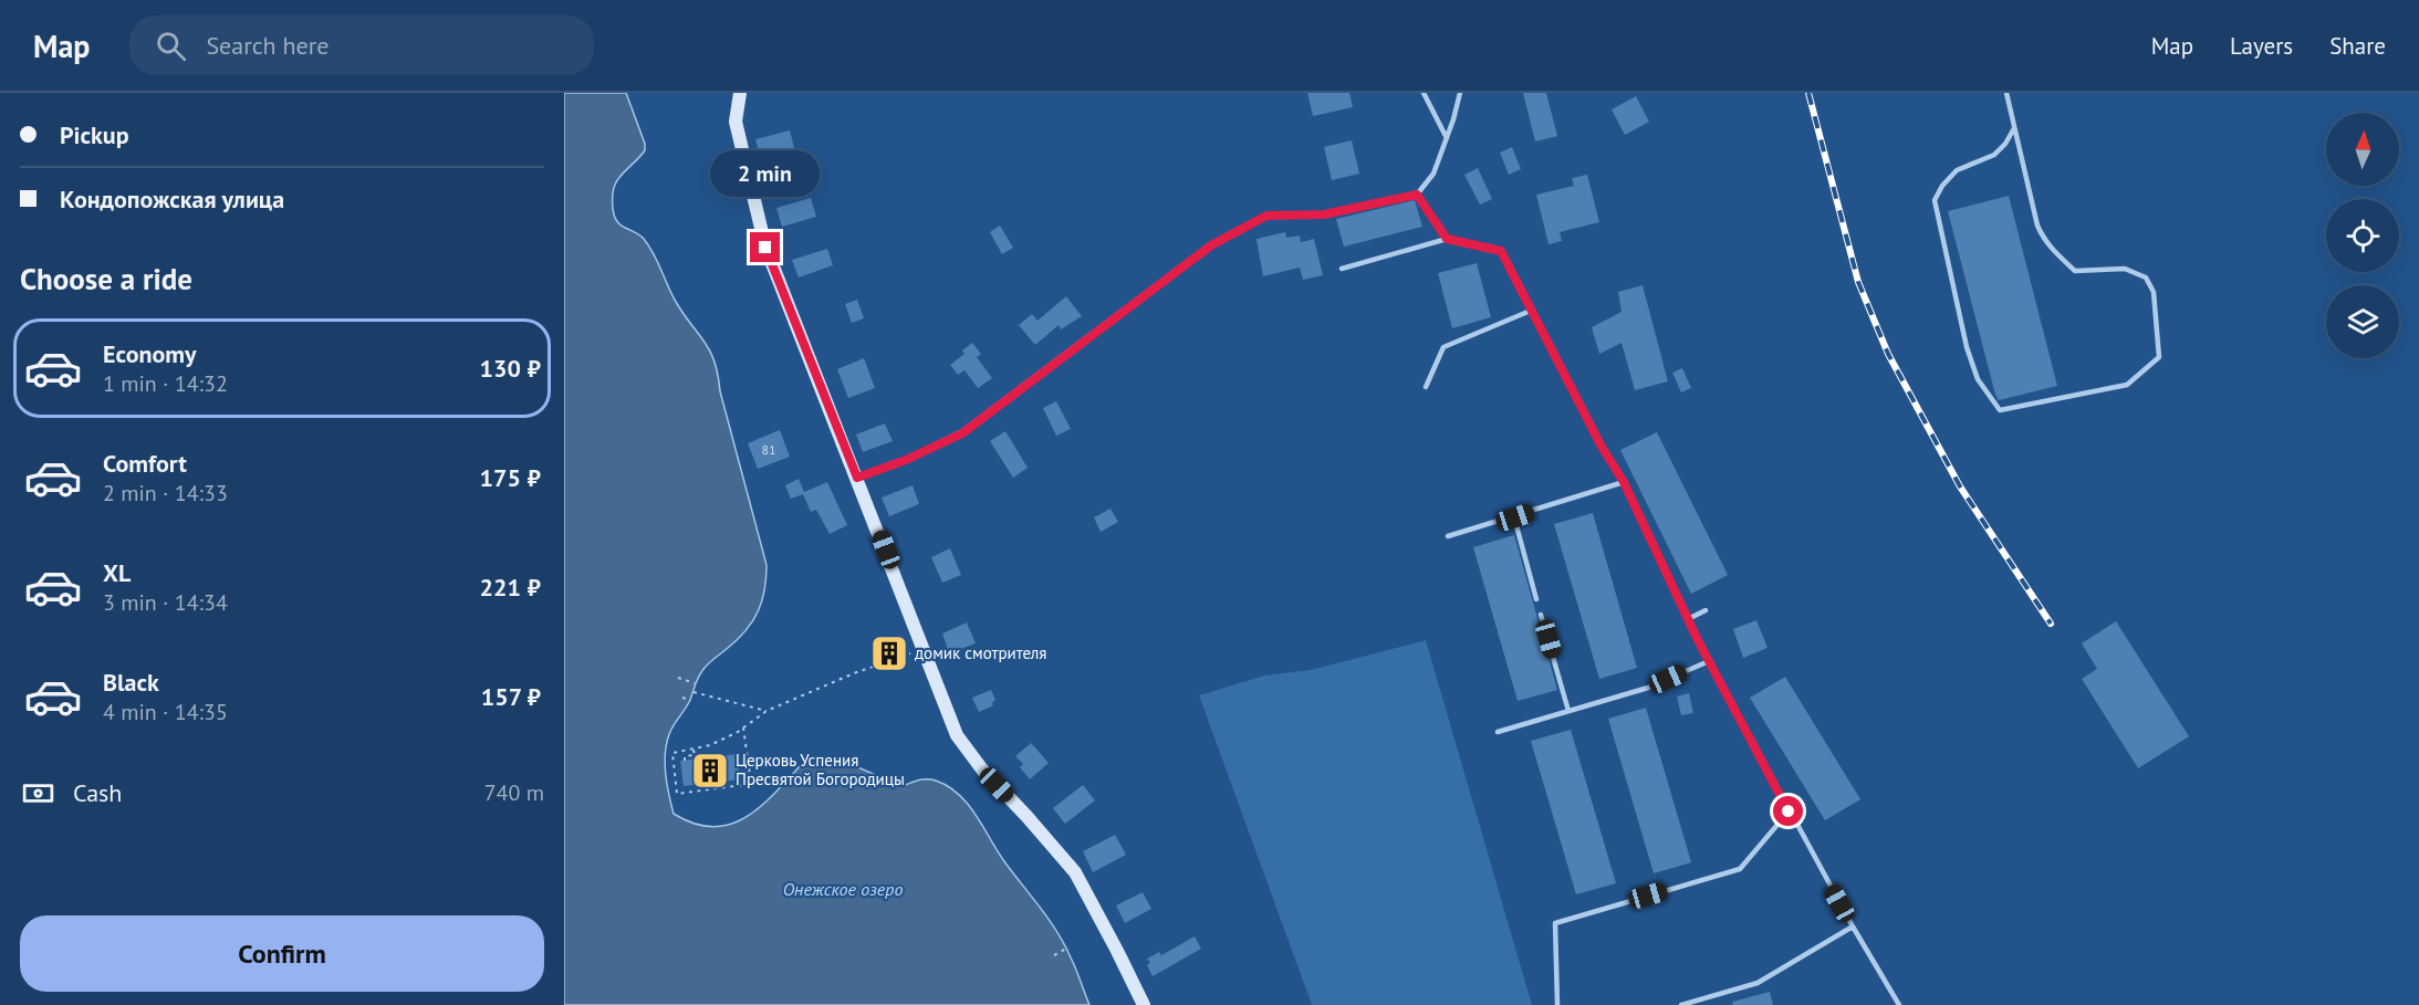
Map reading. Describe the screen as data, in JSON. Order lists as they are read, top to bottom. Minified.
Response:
{"water":["Онежское озеро"],"places":{"building":["домик смотрителя","Церковь Успения Пресвятой Богородицы"]},"house_numbers":["81"],"north":"top","page":{"header":"Map","search":"Search here","nav":["Map","Layers","Share"],"banner":["Pickup","Кондопожская улица"],"bubble":"2 min","heading":"Choose a ride","list":[{"name":"Economy","note":"1 min · 14:32","value":"130 ₽"},{"name":"Comfort","note":"2 min · 14:33","value":"175 ₽"},{"name":"XL","note":"3 min · 14:34","value":"221 ₽"},{"name":"Black","note":"4 min · 14:35","value":"157 ₽"}],"pay":["Cash","740 m"],"buttons":"Confirm"}}
